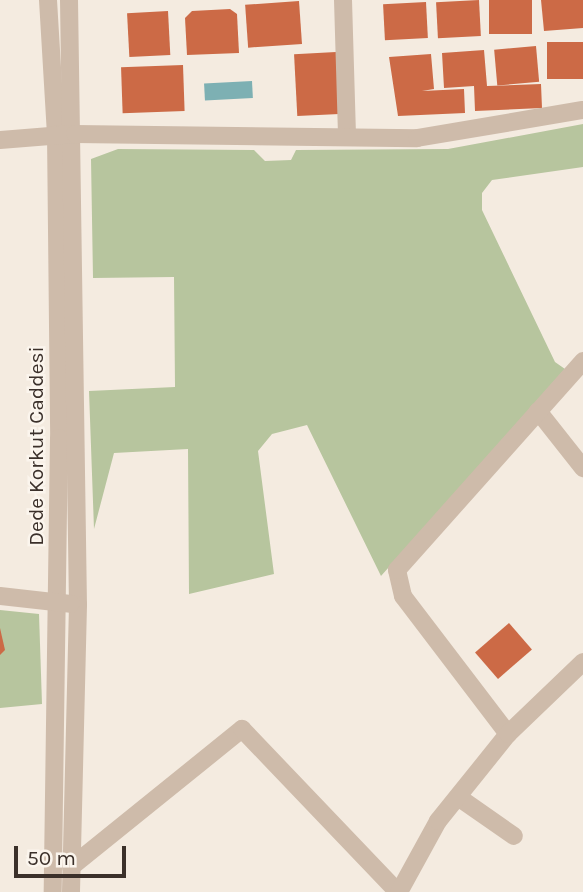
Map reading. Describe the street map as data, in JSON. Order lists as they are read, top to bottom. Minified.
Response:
{"streets":{"street":["Dede Korkut Caddesi"]},"scale_bar":"50 m"}
